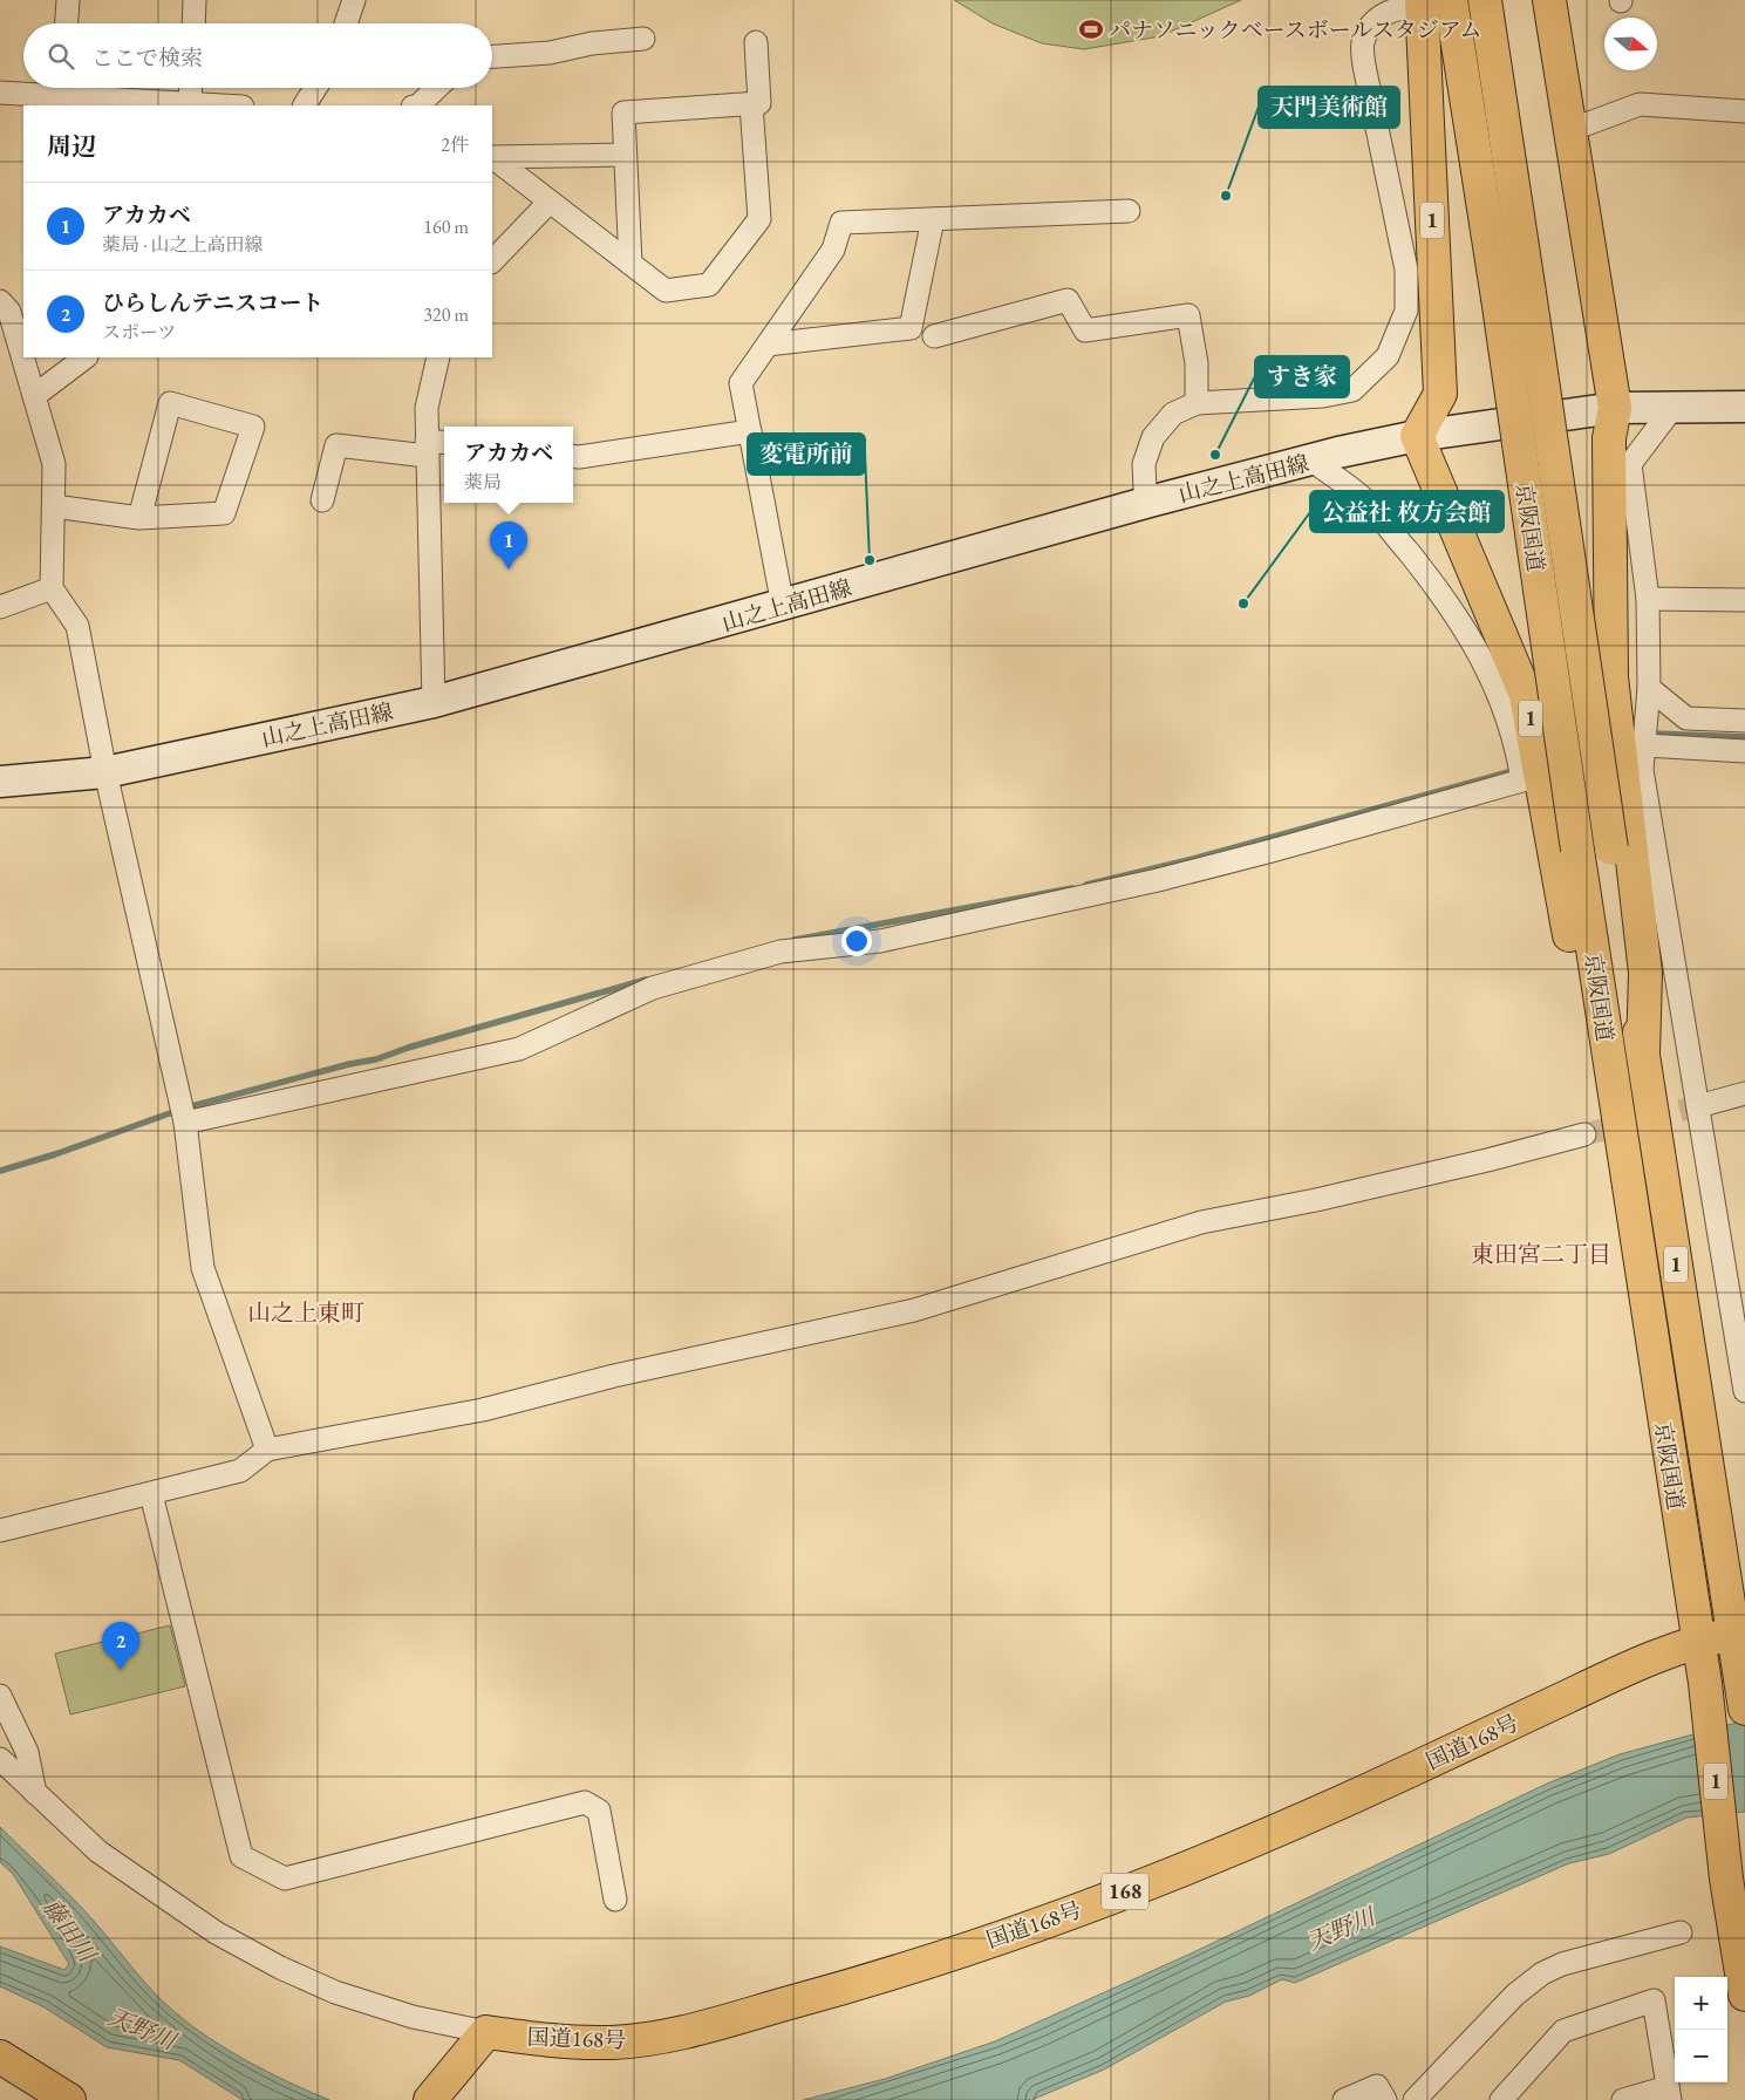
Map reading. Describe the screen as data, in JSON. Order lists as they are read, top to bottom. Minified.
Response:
{"streets":{"highway":["1","京阪国道","国道168号","168"],"street":["山之上高田線"]},"crossings":[["1","山之上高田線"],["1","京阪国道"],["京阪国道","国道168号"]],"districts":["東田宮二丁目","山之上東町"],"water":["天野川","藤田川"],"places":{"sports":["パナソニックベースボールスタジアム"],"other":["天門美術館","すき家","変電所前","公益社 枚方会館"]},"north":"right","page":{"search":"ここで検索","heading":["周辺","2件"],"list":[{"mark":"1","name":"アカカベ","note":"薬局 · 山之上高田線","value":"160 m"},{"mark":"2","name":"ひらしんテニスコート","note":"スポーツ","value":"320 m"}],"popup":["アカカベ","薬局"],"pins":["1","2"],"map_buttons":["+","−"]}}
